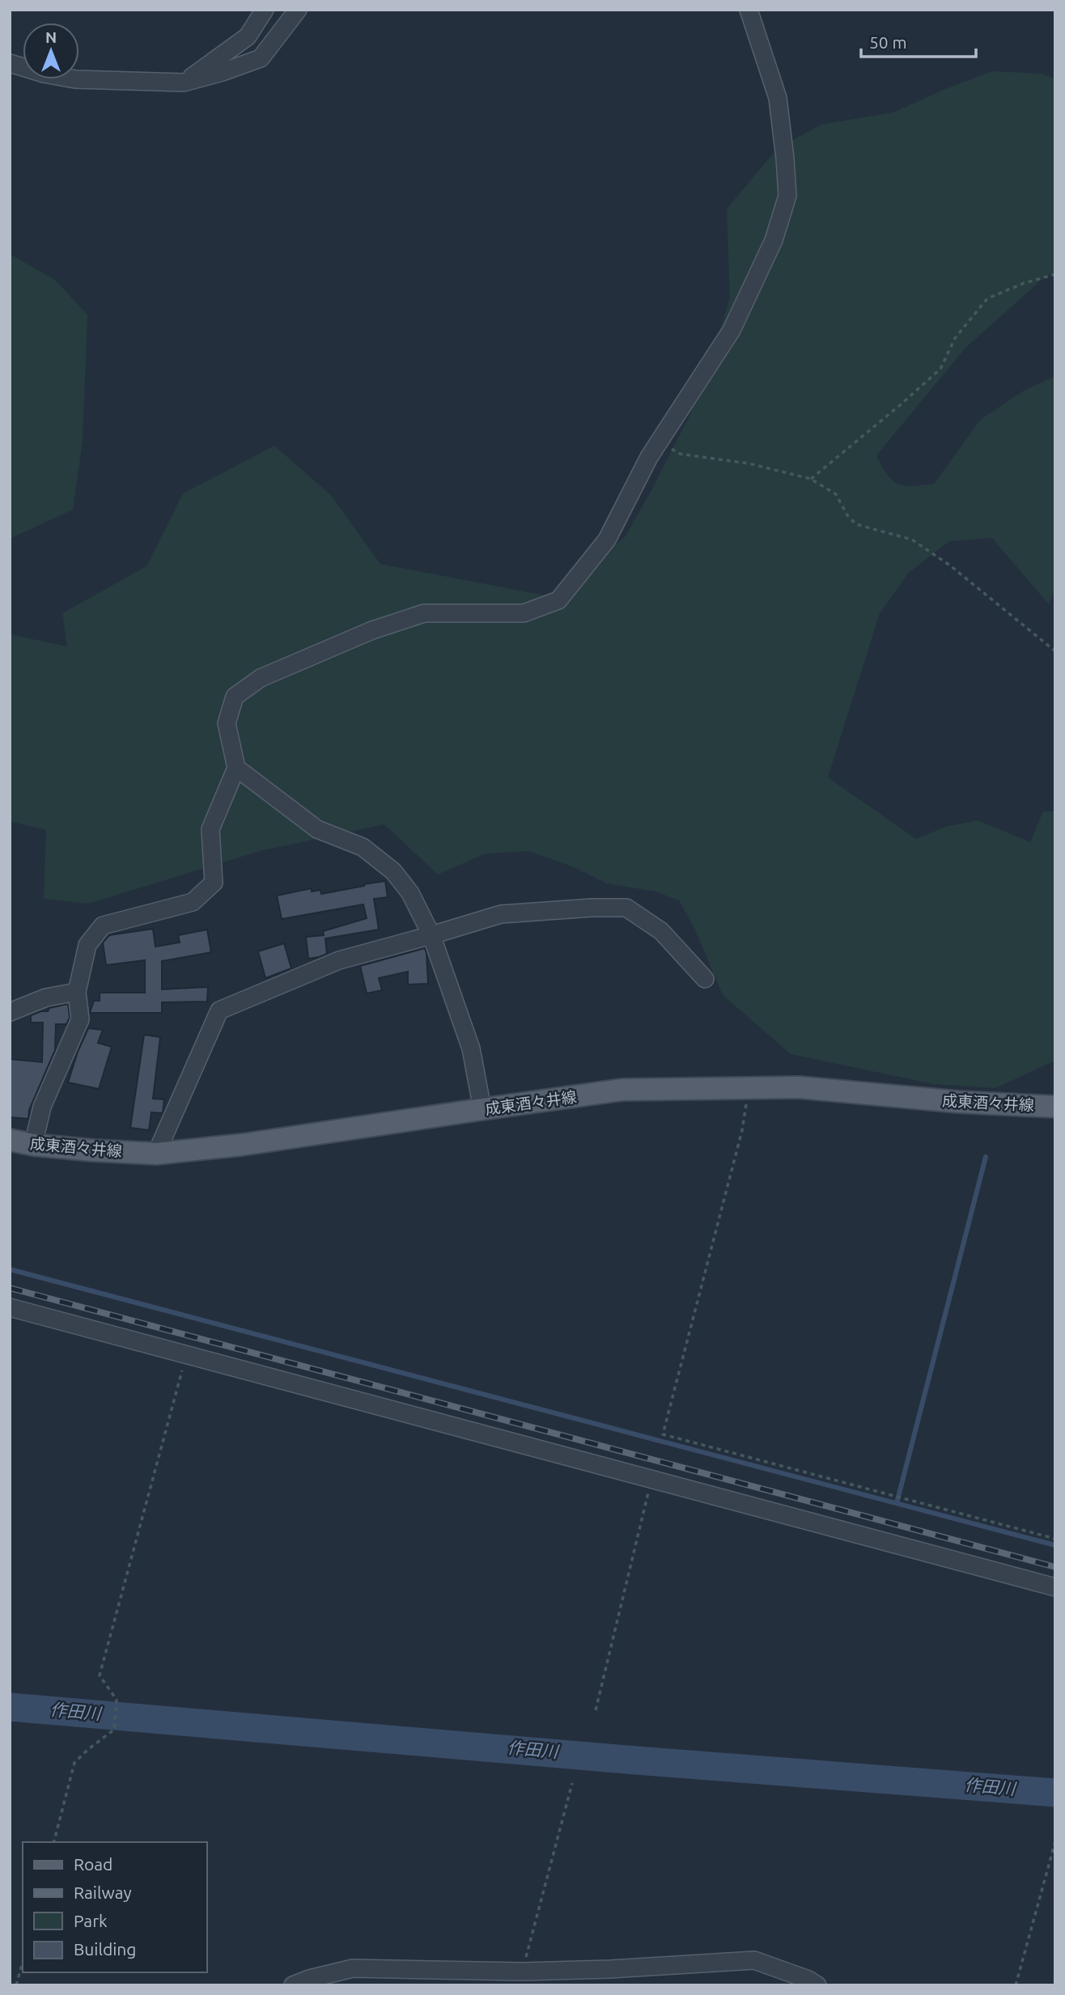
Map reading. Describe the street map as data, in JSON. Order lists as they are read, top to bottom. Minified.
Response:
{"streets":{"main road":["成東酒々井線"]},"water":["作田川"],"legend":["Road","Railway","Park","Building"],"scale_bar":"50 m","north":"top"}
